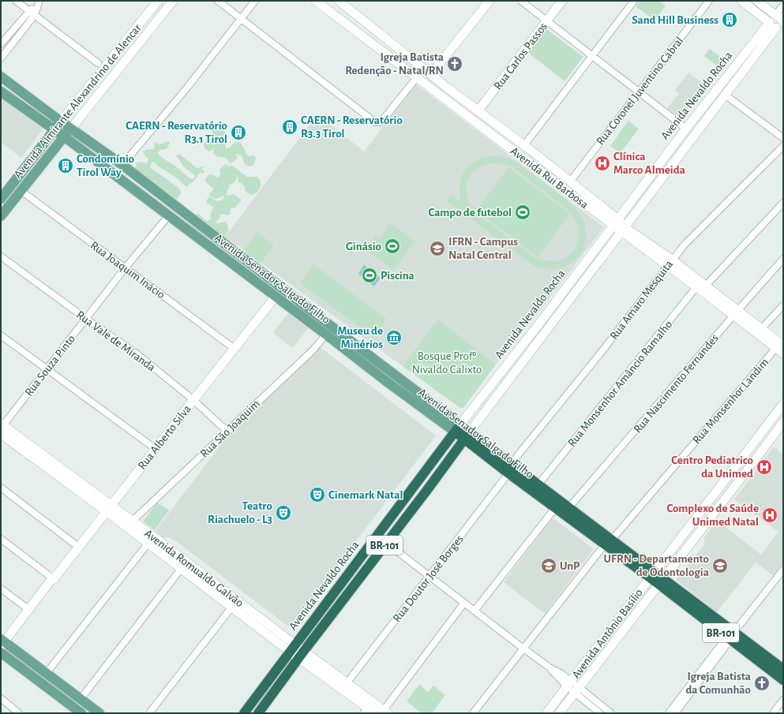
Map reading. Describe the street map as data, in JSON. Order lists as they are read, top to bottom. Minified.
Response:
{"streets":{"highway":["Avenida Nevaldo Rocha","Avenida Senador Salgado Filho","BR-101"],"main road":["Rua Carlos Passos","Avenida Almirante Alexandrino de Alencar","Avenida Rui Barbosa","Rua Alberto Silva","Avenida Romualdo Galvão","Avenida Antônio Basílio"],"street":["Rua Coronel Juventino Cabral","Rua Joaquim Inácio","Rua Amaro Mesquita","Rua Vale de Miranda","Rua Souza Pinto","Rua Monsenhor Amâncio Ramalho","Rua Nascimento Fernandes","Rua Monsenhor Landim","Rua São Joaquim","Rua Doutor José Borges"]},"crossings":[["Rua Carlos Passos","Avenida Rui Barbosa"],["Rua Coronel Juventino Cabral","Avenida Rui Barbosa"],["Avenida Nevaldo Rocha","Avenida Rui Barbosa"],["Avenida Nevaldo Rocha","Avenida Senador Salgado Filho"],["Avenida Nevaldo Rocha","Avenida Romualdo Galvão"],["Avenida Almirante Alexandrino de Alencar","Rua Joaquim Inácio"],["Avenida Almirante Alexandrino de Alencar","Avenida Senador Salgado Filho"],["Avenida Rui Barbosa","Rua Amaro Mesquita"],["Avenida Rui Barbosa","Rua Monsenhor Amâncio Ramalho"],["Avenida Rui Barbosa","Rua Nascimento Fernandes"],["Avenida Rui Barbosa","Rua Monsenhor Landim"],["Rua Joaquim Inácio","Rua Souza Pinto"],["Rua Joaquim Inácio","Rua Alberto Silva"],["Avenida Senador Salgado Filho","Rua Amaro Mesquita"],["Avenida Senador Salgado Filho","Rua Souza Pinto"],["Avenida Senador Salgado Filho","Rua Monsenhor Amâncio Ramalho"],["Avenida Senador Salgado Filho","Rua Nascimento Fernandes"],["Avenida Senador Salgado Filho","Rua Monsenhor Landim"],["Avenida Senador Salgado Filho","Rua São Joaquim"],["Avenida Senador Salgado Filho","Rua Alberto Silva"],["Avenida Senador Salgado Filho","Rua Doutor José Borges"],["Avenida Senador Salgado Filho","Avenida Antônio Basílio"],["Rua Amaro Mesquita","Rua Doutor José Borges"],["Rua Vale de Miranda","Rua Souza Pinto"],["Rua Vale de Miranda","Rua São Joaquim"],["Rua Vale de Miranda","Rua Alberto Silva"],["Rua Souza Pinto","Avenida Romualdo Galvão"],["Rua São Joaquim","Avenida Romualdo Galvão"],["Rua Alberto Silva","Avenida Romualdo Galvão"],["Avenida Romualdo Galvão","Rua Doutor José Borges"]],"parks":["Bosque Profº Nivaldo Calixto"],"places":{"building":["Sand Hill Business","CAERN - Reservatório R3.3 Tirol","CAERN - Reservatório R3.1 Tirol","Condomínio Tirol Way"],"church":["Igreja Batista Redenção - Natal/RN","Igreja Batista da Comunhão"],"hospital":["Clínica Marco Almeida","Centro Pediatrico da Unimed","Complexo de Saúde Unimed Natal"],"sports":["Campo de futebol","Ginásio","Piscina"],"school or university":["IFRN - Campus Natal Central","UnP","UFRN - Departamento de Odontologia"],"museum":["Museu de Minérios"],"theatre":["Cinemark Natal","Teatro Riachuelo - L3"]}}
